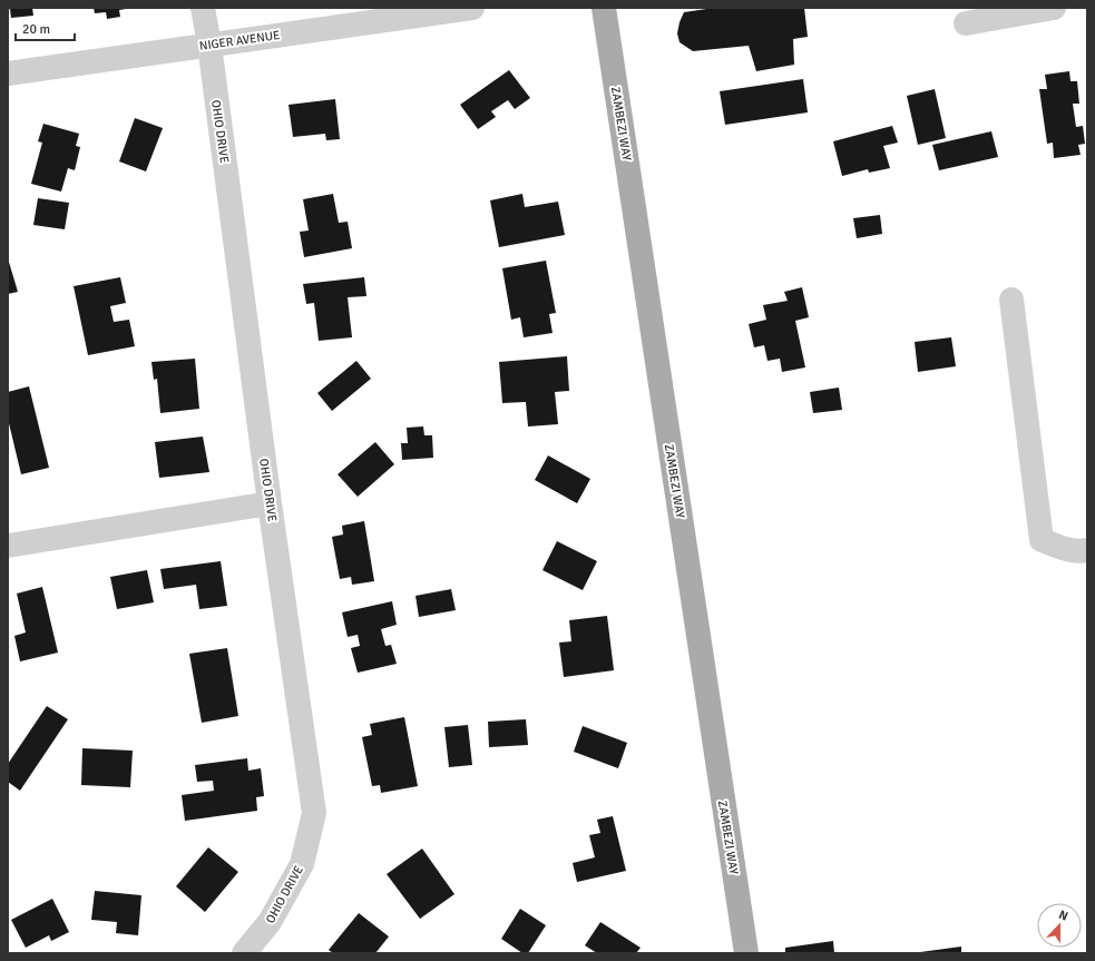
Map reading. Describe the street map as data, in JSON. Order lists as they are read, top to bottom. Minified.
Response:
{"streets":{"main road":["ZAMBEZI WAY"],"street":["NIGER AVENUE","OHIO DRIVE"]},"crossings":[["NIGER AVENUE","OHIO DRIVE"]],"scale_bar":"20 m","north":"top"}
